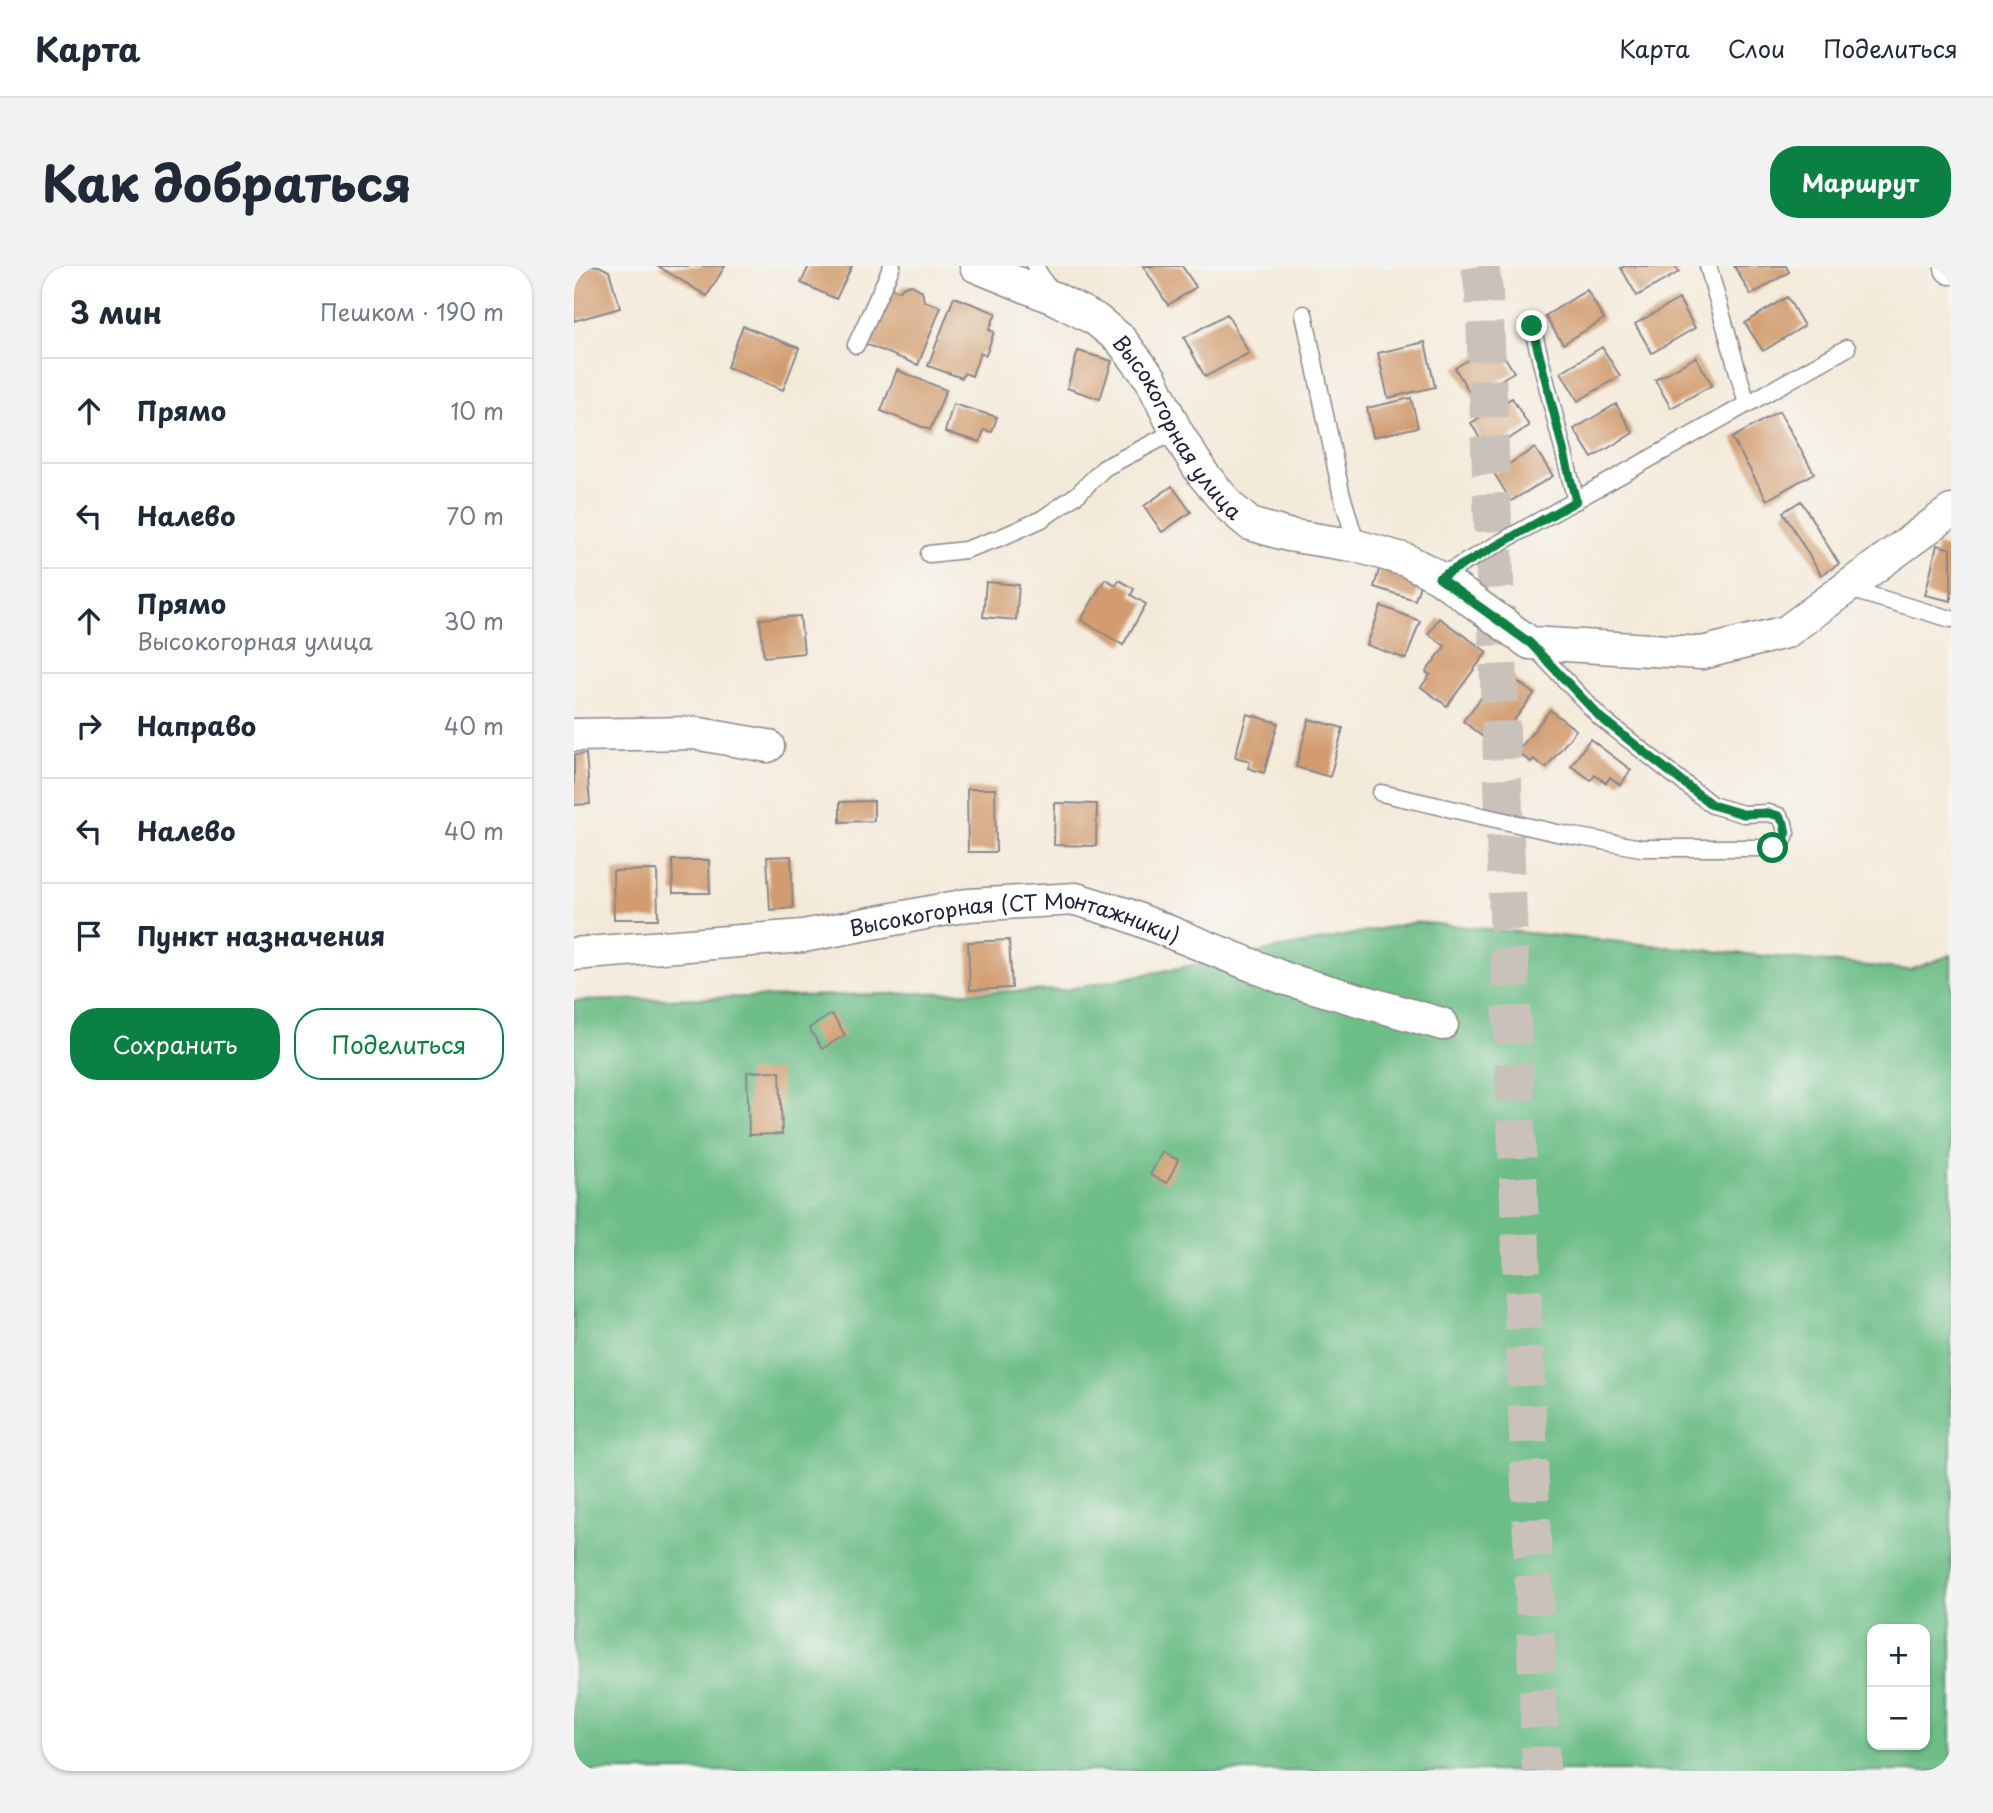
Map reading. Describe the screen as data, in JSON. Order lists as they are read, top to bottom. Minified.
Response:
{"streets":{"street":["Высокогорная улица","Высокогорная (СТ Монтажники)"]},"page":{"header":"Карта","nav":["Карта","Слои","Поделиться"],"title":"Как добраться","buttons":["Маршрут",["Сохранить","Поделиться"]],"heading":["3 мин","Пешком · 190 m"],"list":[["Прямо","10 m"],["Налево","70 m"],["Прямо","Высокогорная улица","30 m"],["Направо","40 m"],["Налево","40 m"],"Пункт назначения"],"map_buttons":["+","−"]}}
